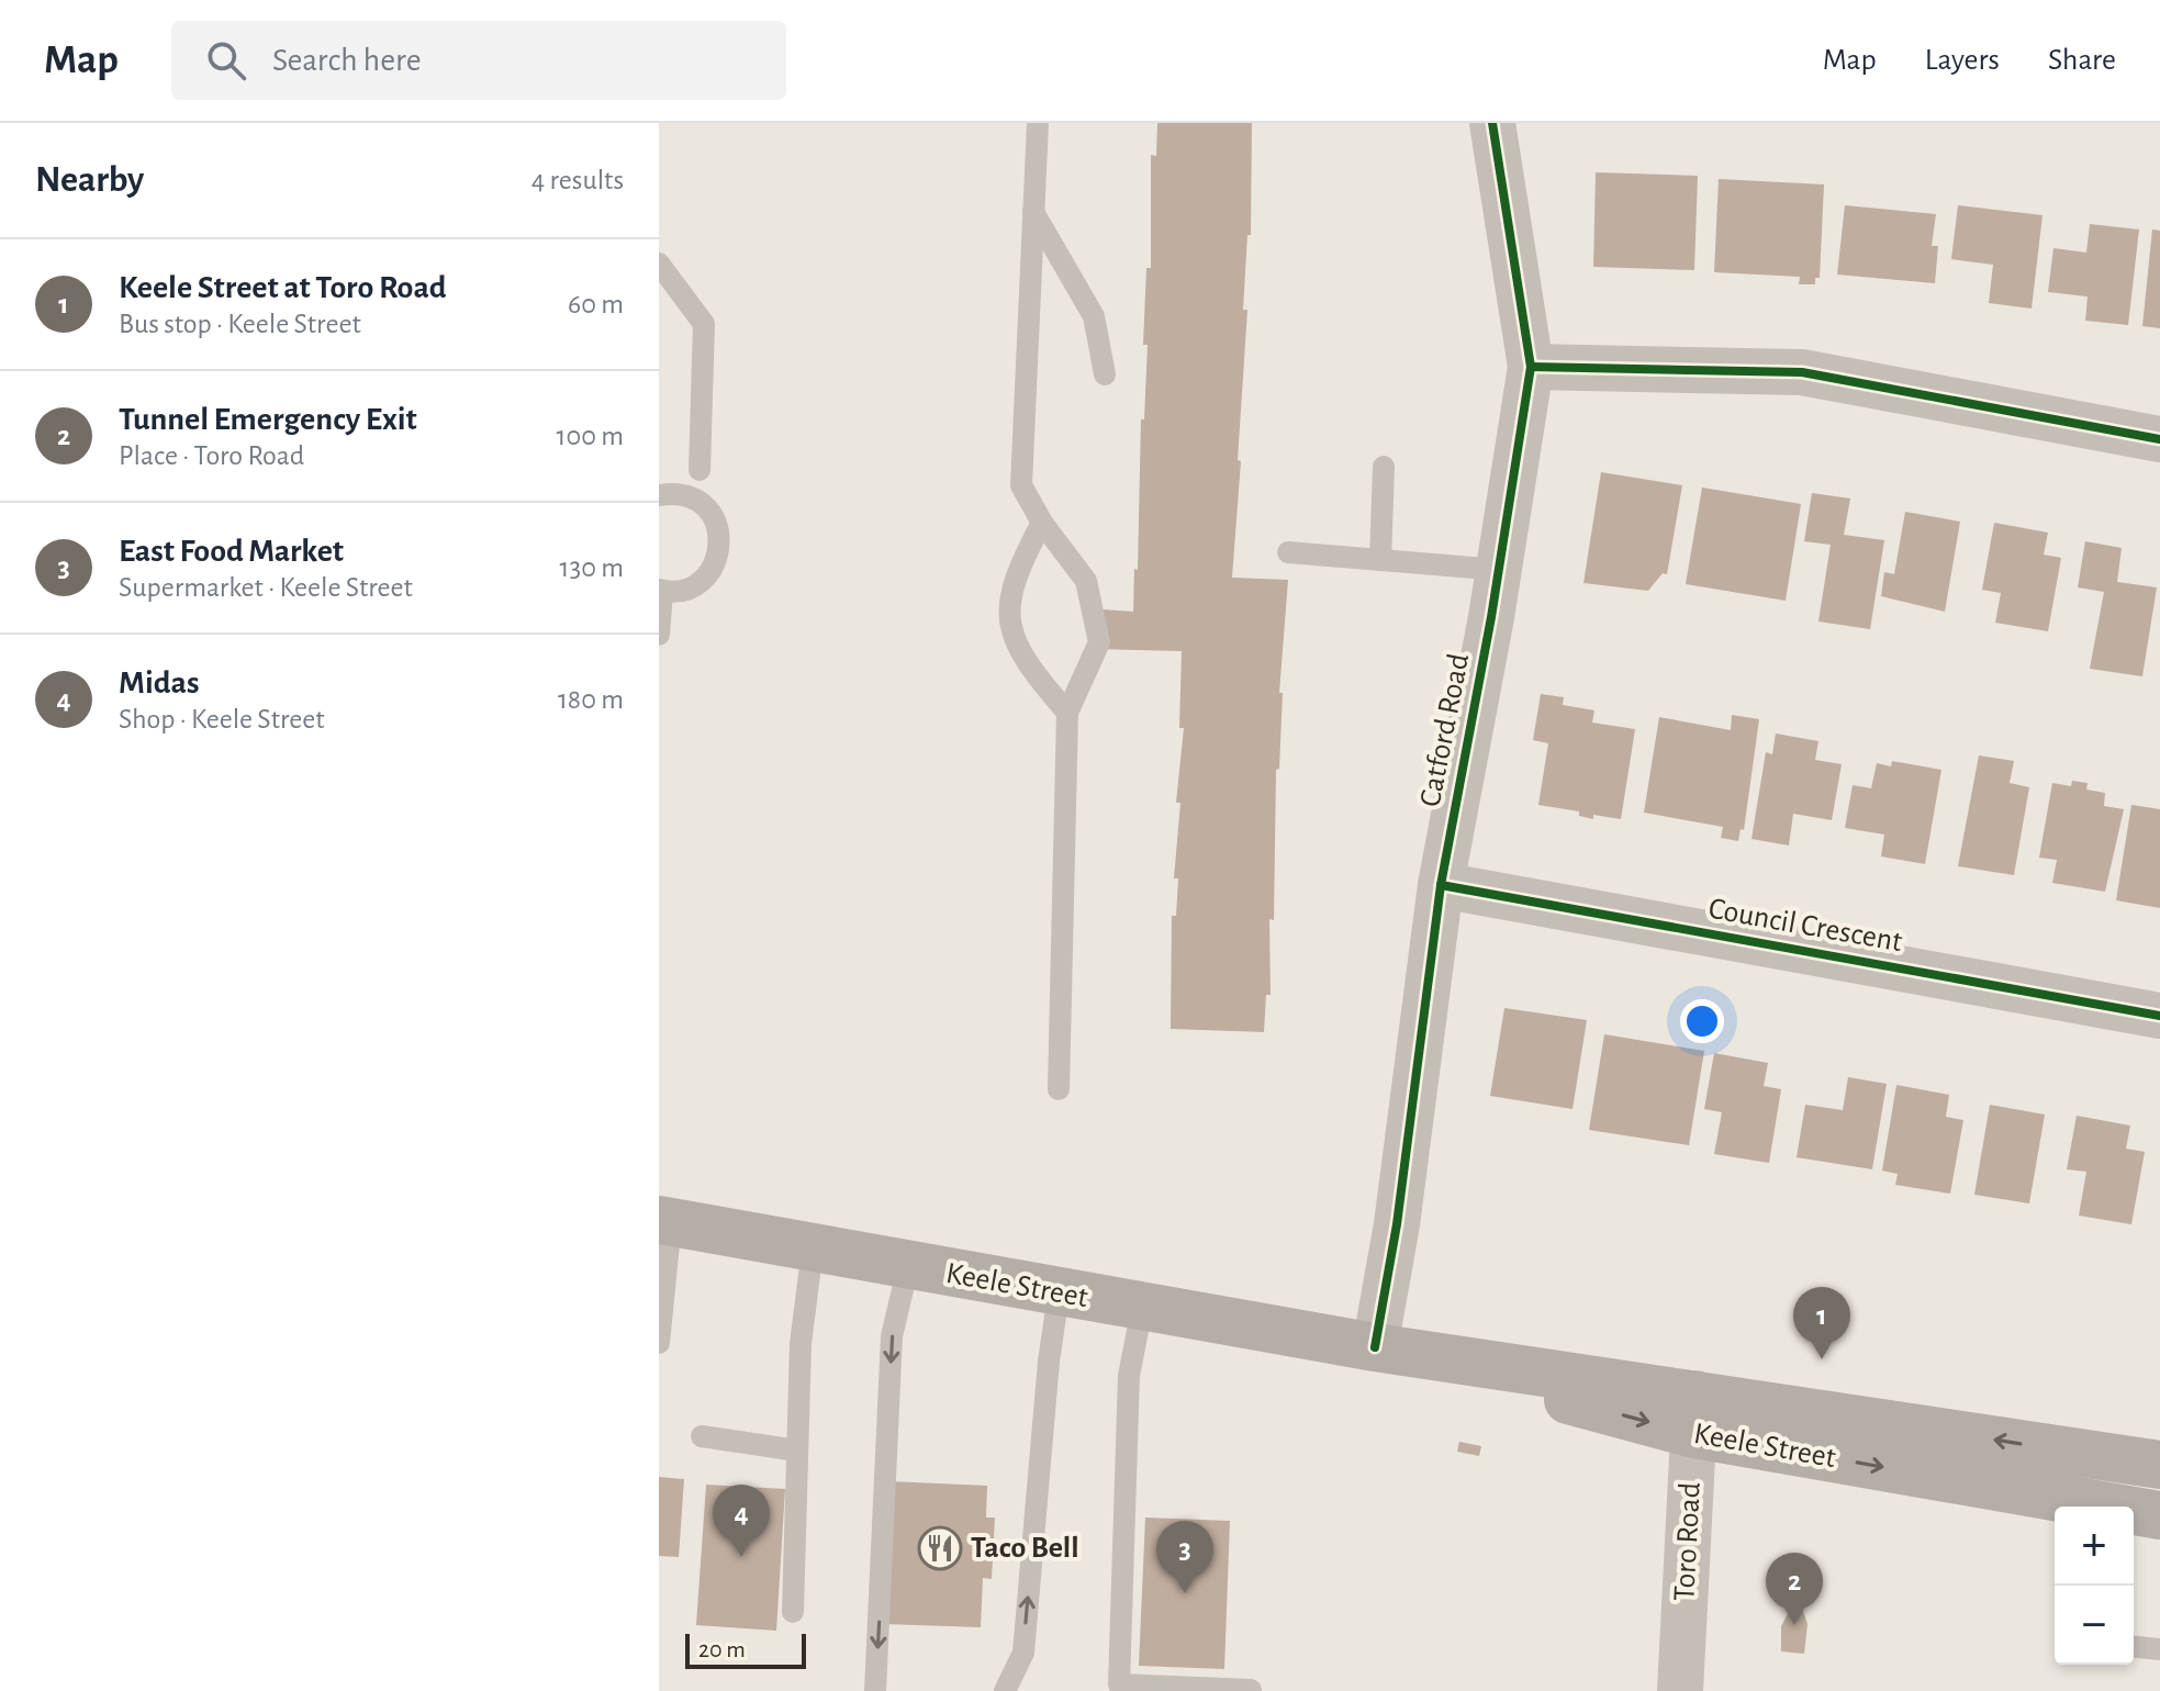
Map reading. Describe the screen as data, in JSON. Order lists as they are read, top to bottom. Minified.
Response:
{"streets":{"main road":["Keele Street"],"street":["Catford Road","Council Crescent","Toro Road"]},"crossings":[["Catford Road","Council Crescent"],["Catford Road","Keele Street"],["Keele Street","Toro Road"]],"places":{"restaurant":["Taco Bell"]},"scale_bar":"20 m","page":{"header":"Map","search":"Search here","nav":["Map","Layers","Share"],"heading":["Nearby","4 results"],"list":[{"mark":"1","name":"Keele Street at Toro Road","note":"Bus stop · Keele Street","value":"60 m"},{"mark":"2","name":"Tunnel Emergency Exit","note":"Place · Toro Road","value":"100 m"},{"mark":"3","name":"East Food Market","note":"Supermarket · Keele Street","value":"130 m"},{"mark":"4","name":"Midas","note":"Shop · Keele Street","value":"180 m"}],"pins":["1","4","3","2"],"map_buttons":["+","−"],"scale":"20 m"}}
